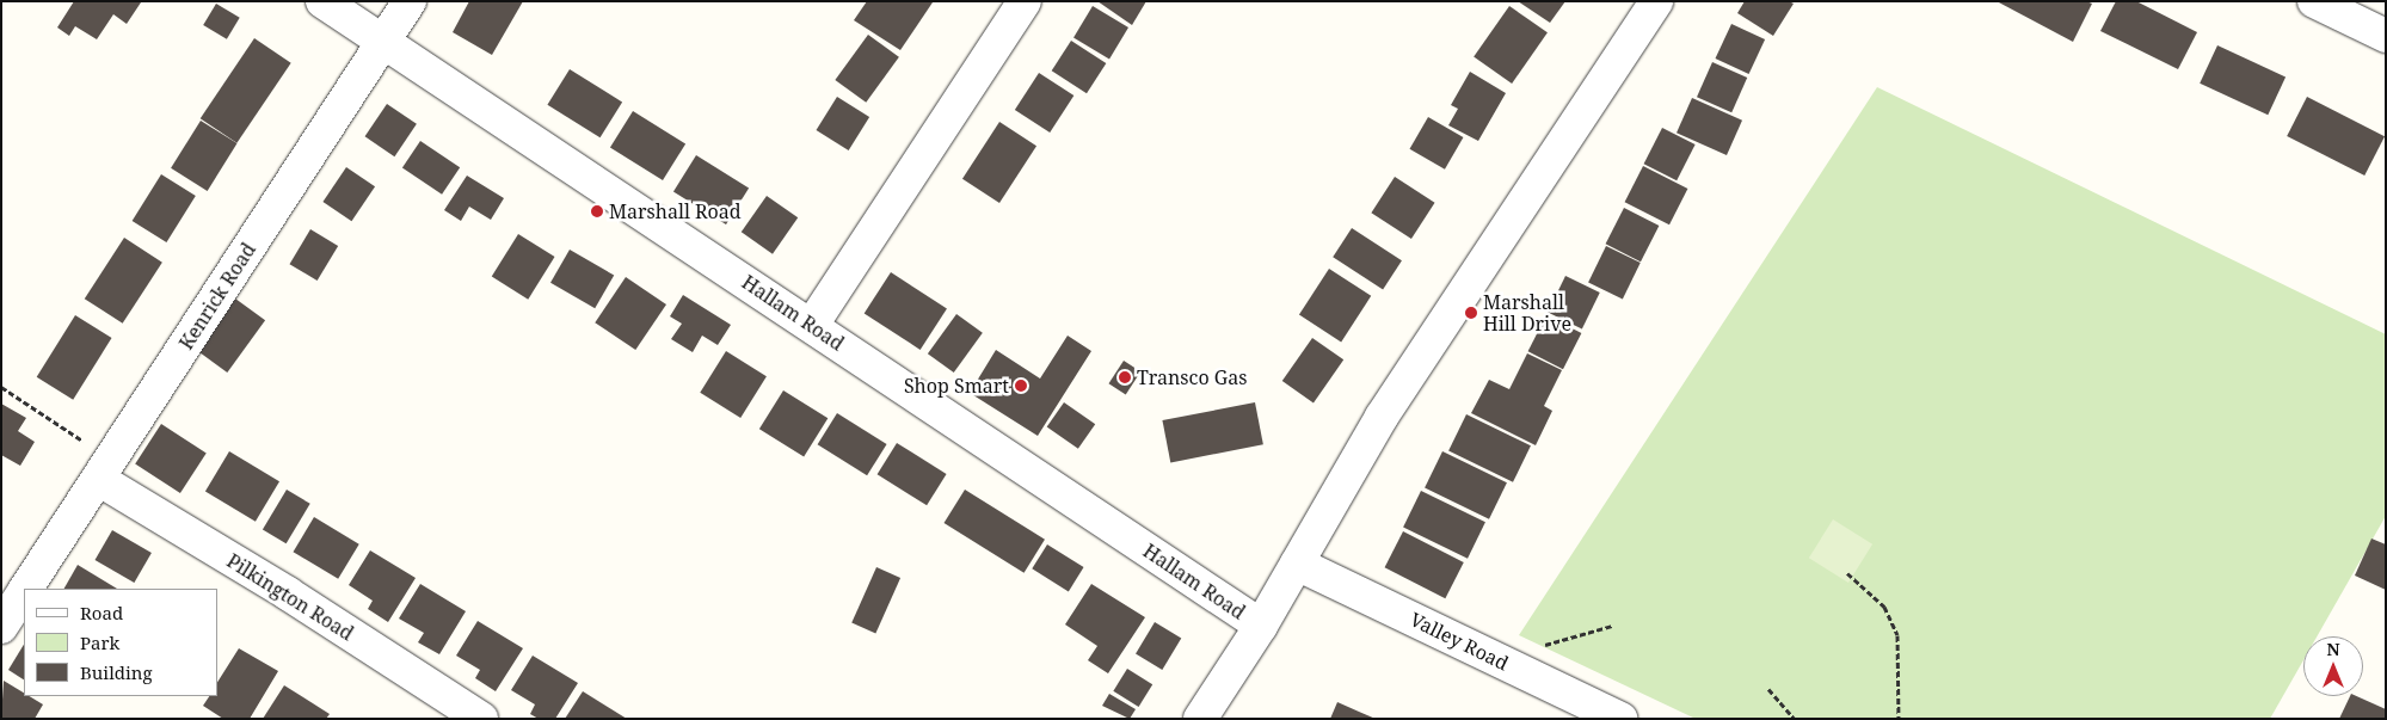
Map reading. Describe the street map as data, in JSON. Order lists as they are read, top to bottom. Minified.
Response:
{"streets":{"street":["Kenrick Road","Hallam Road","Pilkington Road","Valley Road"]},"crossings":[["Kenrick Road","Hallam Road"],["Kenrick Road","Pilkington Road"]],"places":["Marshall Road","Marshall Hill Drive","Transco Gas","Shop Smart"],"legend":["Road","Park","Building"],"north":"top"}
